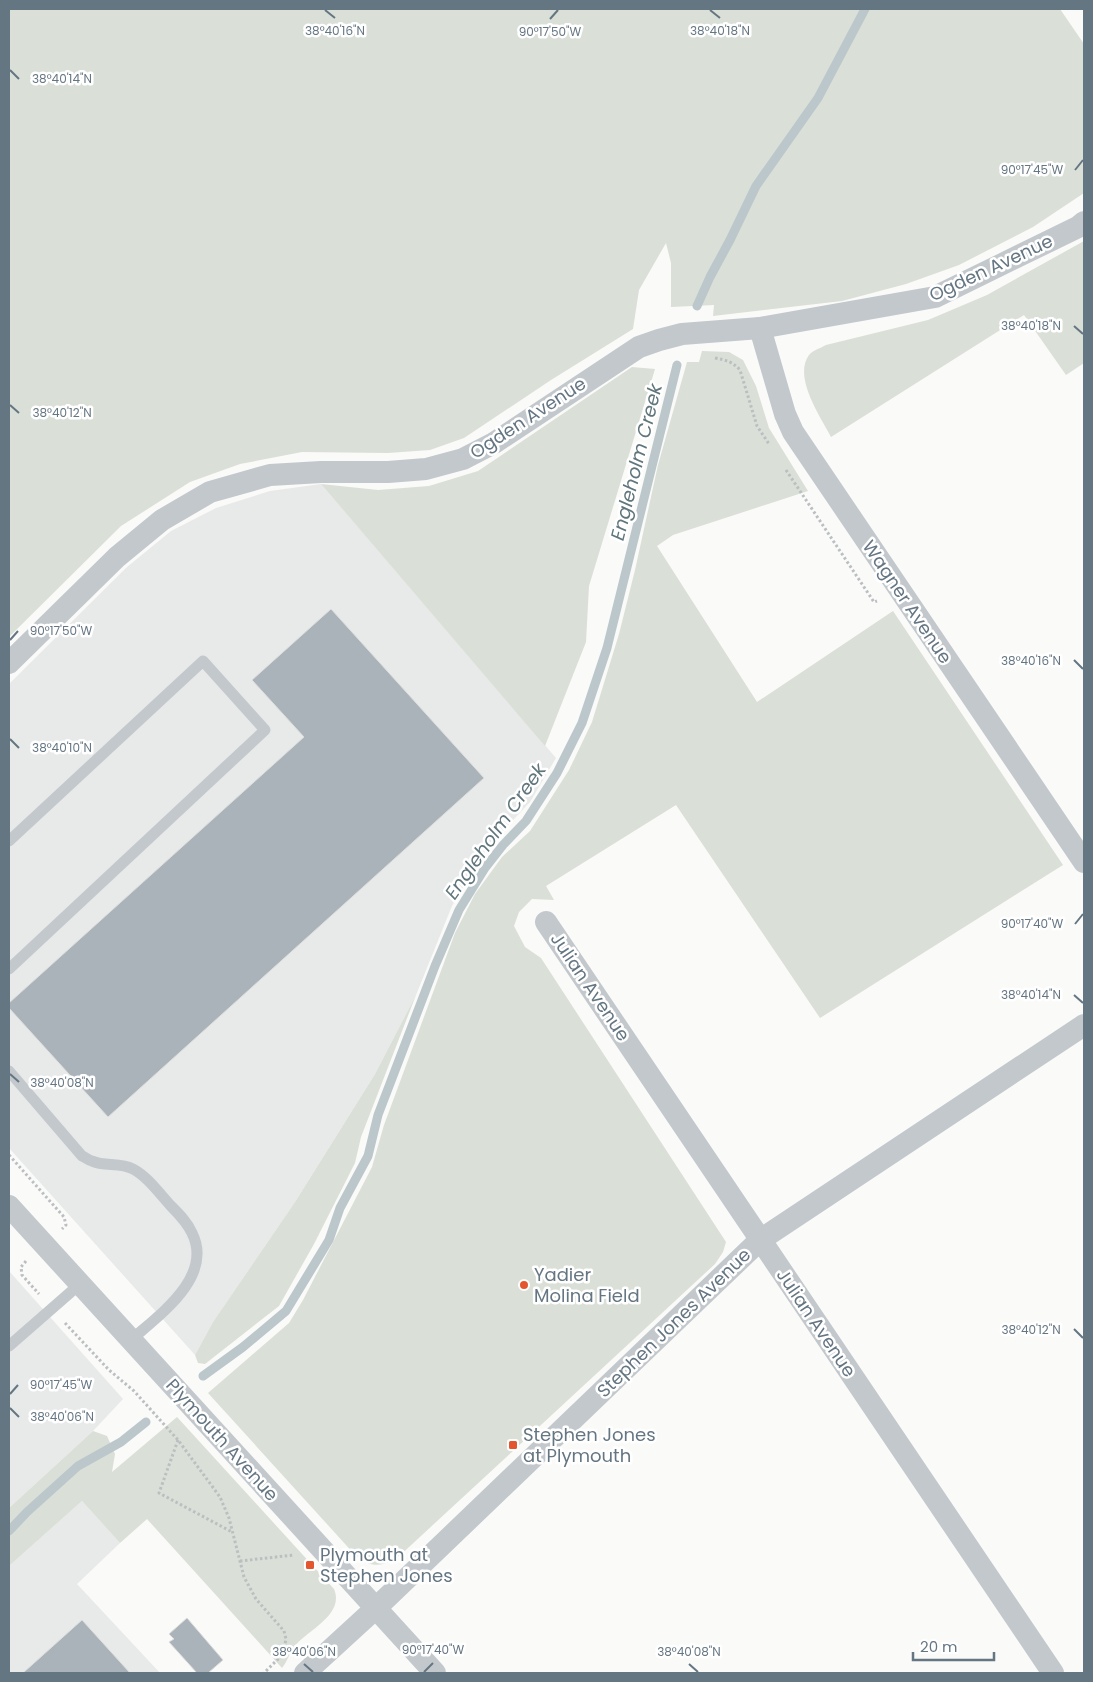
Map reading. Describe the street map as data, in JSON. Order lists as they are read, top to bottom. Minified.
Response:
{"streets":{"street":["Ogden Avenue","Wagner Avenue","Julian Avenue","Stephen Jones Avenue","Plymouth Avenue"]},"crossings":[["Ogden Avenue","Wagner Avenue"],["Julian Avenue","Stephen Jones Avenue"],["Stephen Jones Avenue","Plymouth Avenue"]],"water":["Engleholm Creek"],"places":{"other":["Yadier Molina Field"],"transit":["Stephen Jones at Plymouth","Plymouth at Stephen Jones"]},"scale_bar":"20 m","coordinates":["38°40'16\"N","38°40'18\"N","90°17'50\"W","38°40'14\"N","90°17'45\"W","38°40'12\"N","38°40'10\"N","90°17'40\"W","38°40'08\"N","38°40'06\"N"]}
